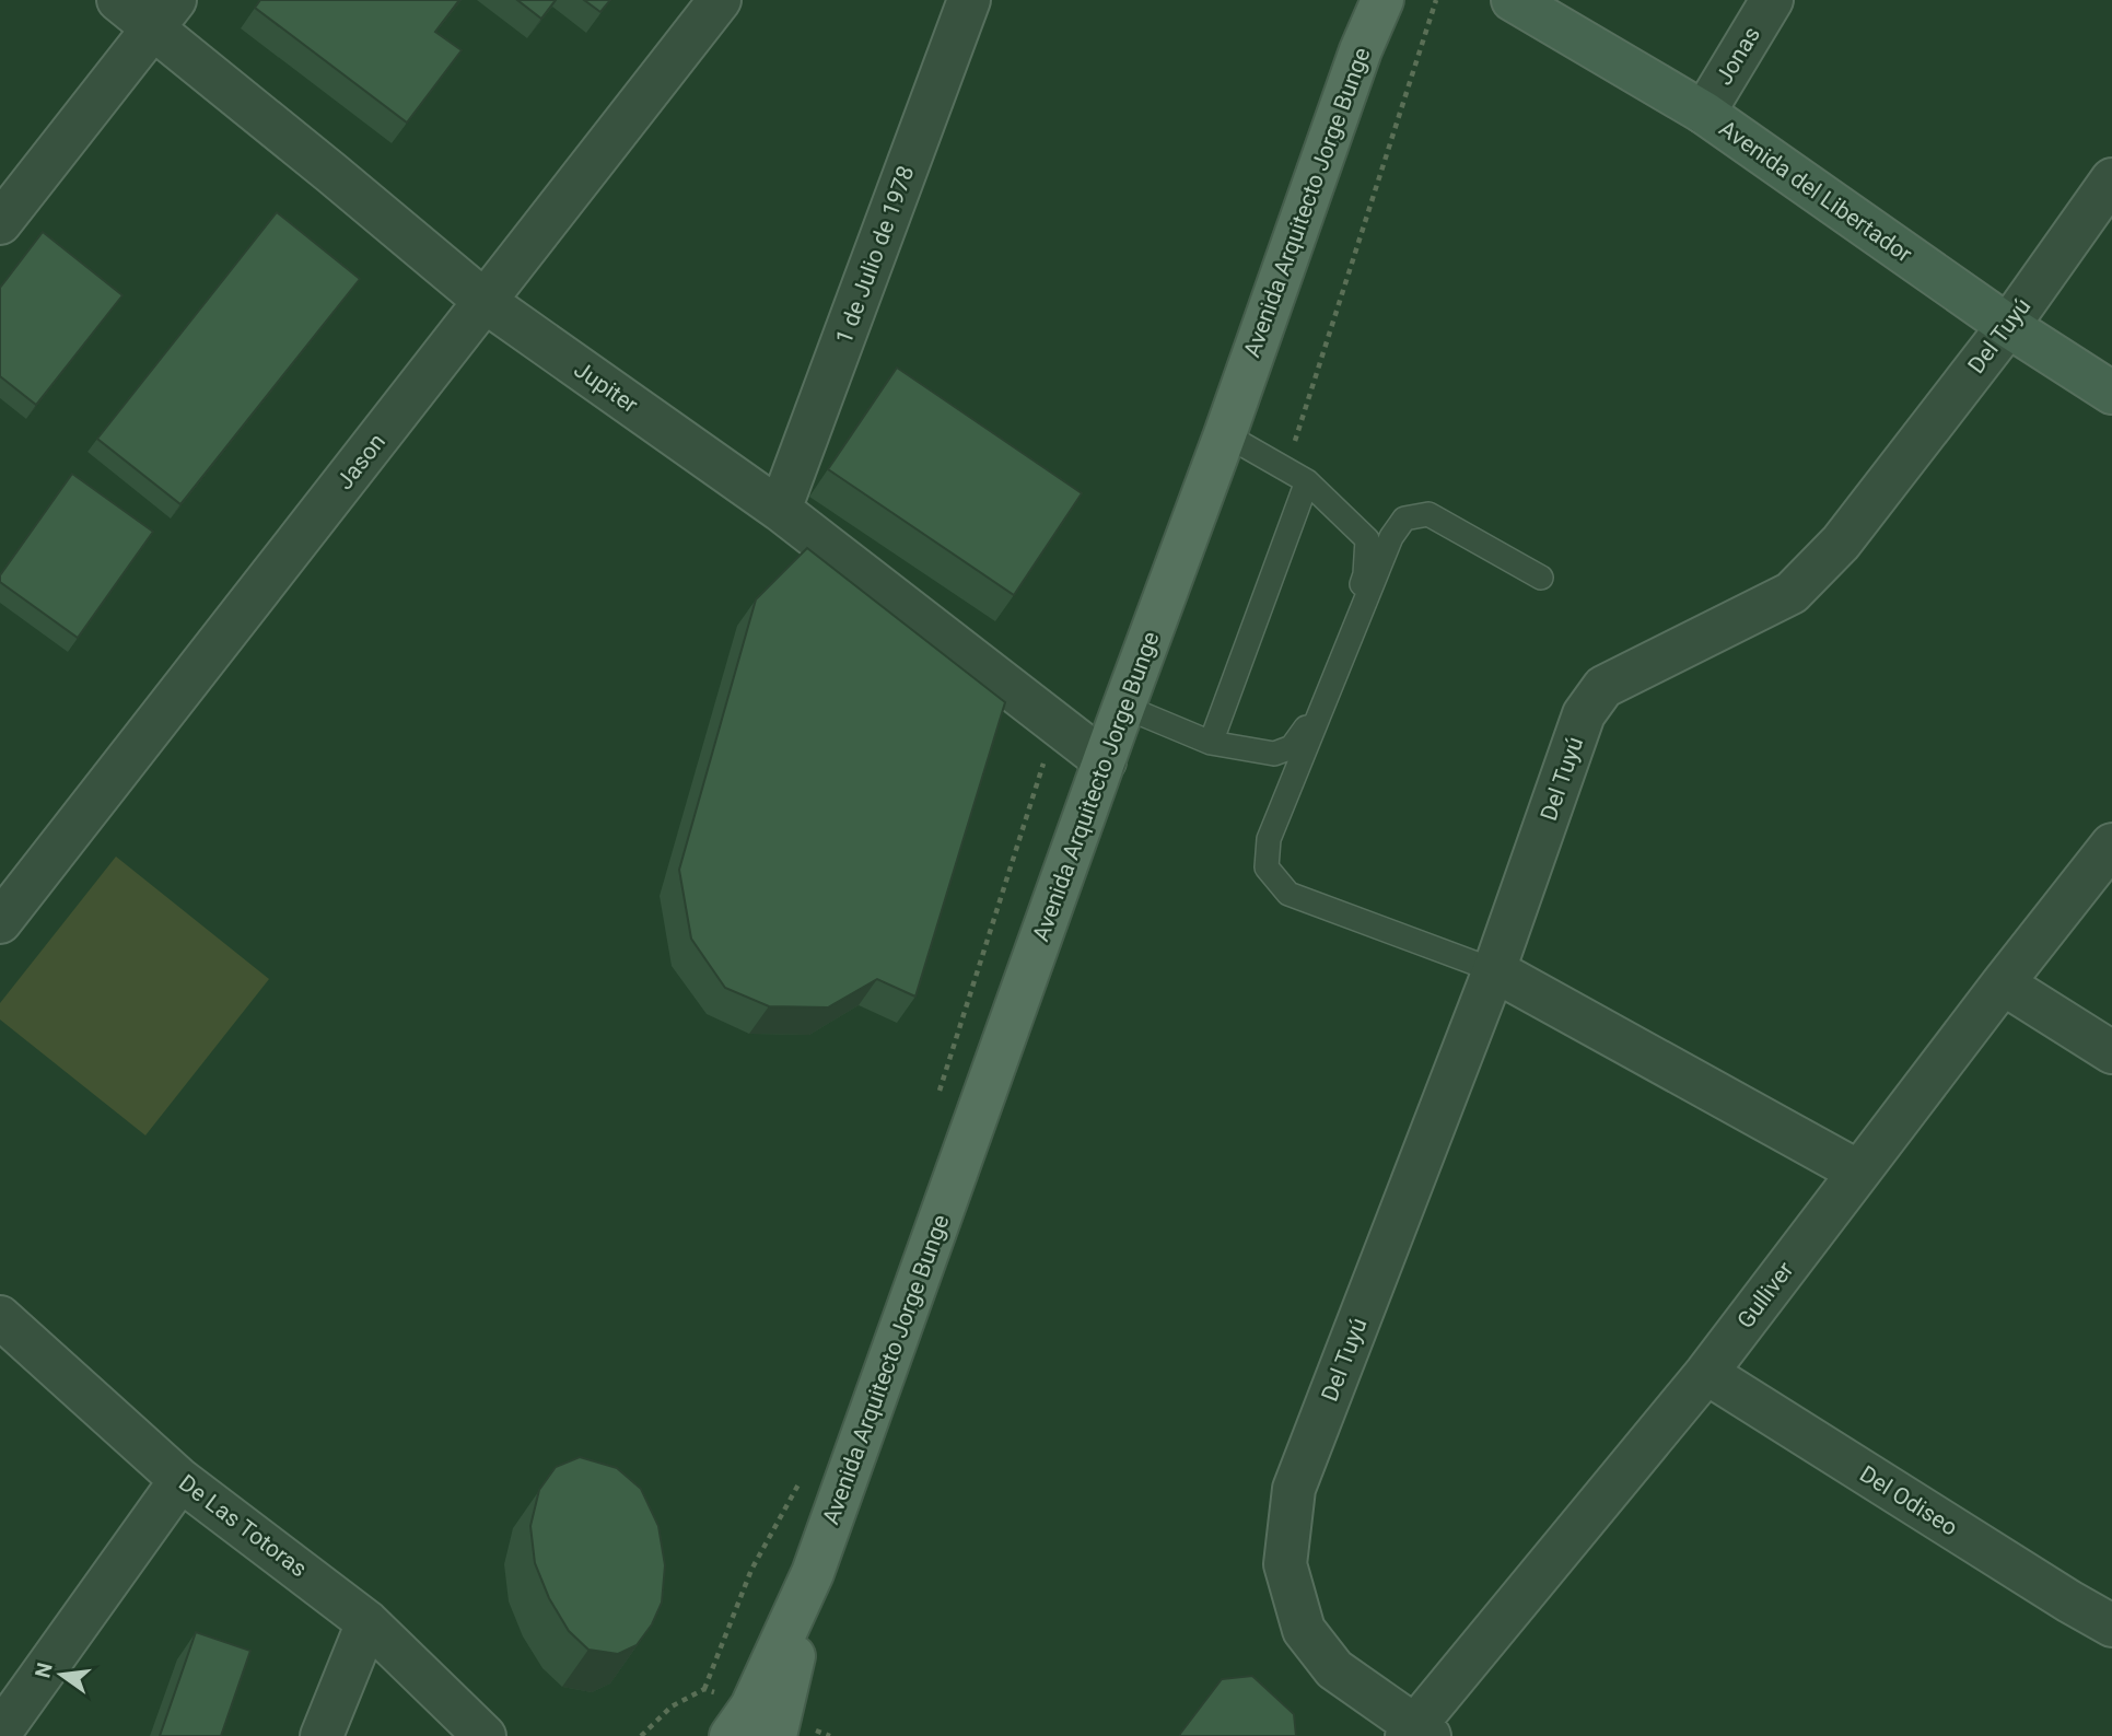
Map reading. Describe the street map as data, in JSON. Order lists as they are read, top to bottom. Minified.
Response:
{"streets":{"main road":["Avenida del Libertador","Avenida Arquitecto Jorge Bunge"],"street":["Jonas","1 de Julio de 1978","Del Tuyú","Jupiter","Jason","Gulliver","Del Odiseo","De Las Totoras"]},"crossings":[["Jonas","Avenida del Libertador"],["Avenida del Libertador","Del Tuyú"],["Avenida Arquitecto Jorge Bunge","Jupiter"],["1 de Julio de 1978","Jupiter"],["Del Tuyú","Gulliver"],["Jupiter","Jason"],["Gulliver","Del Odiseo"]],"north":"left"}
